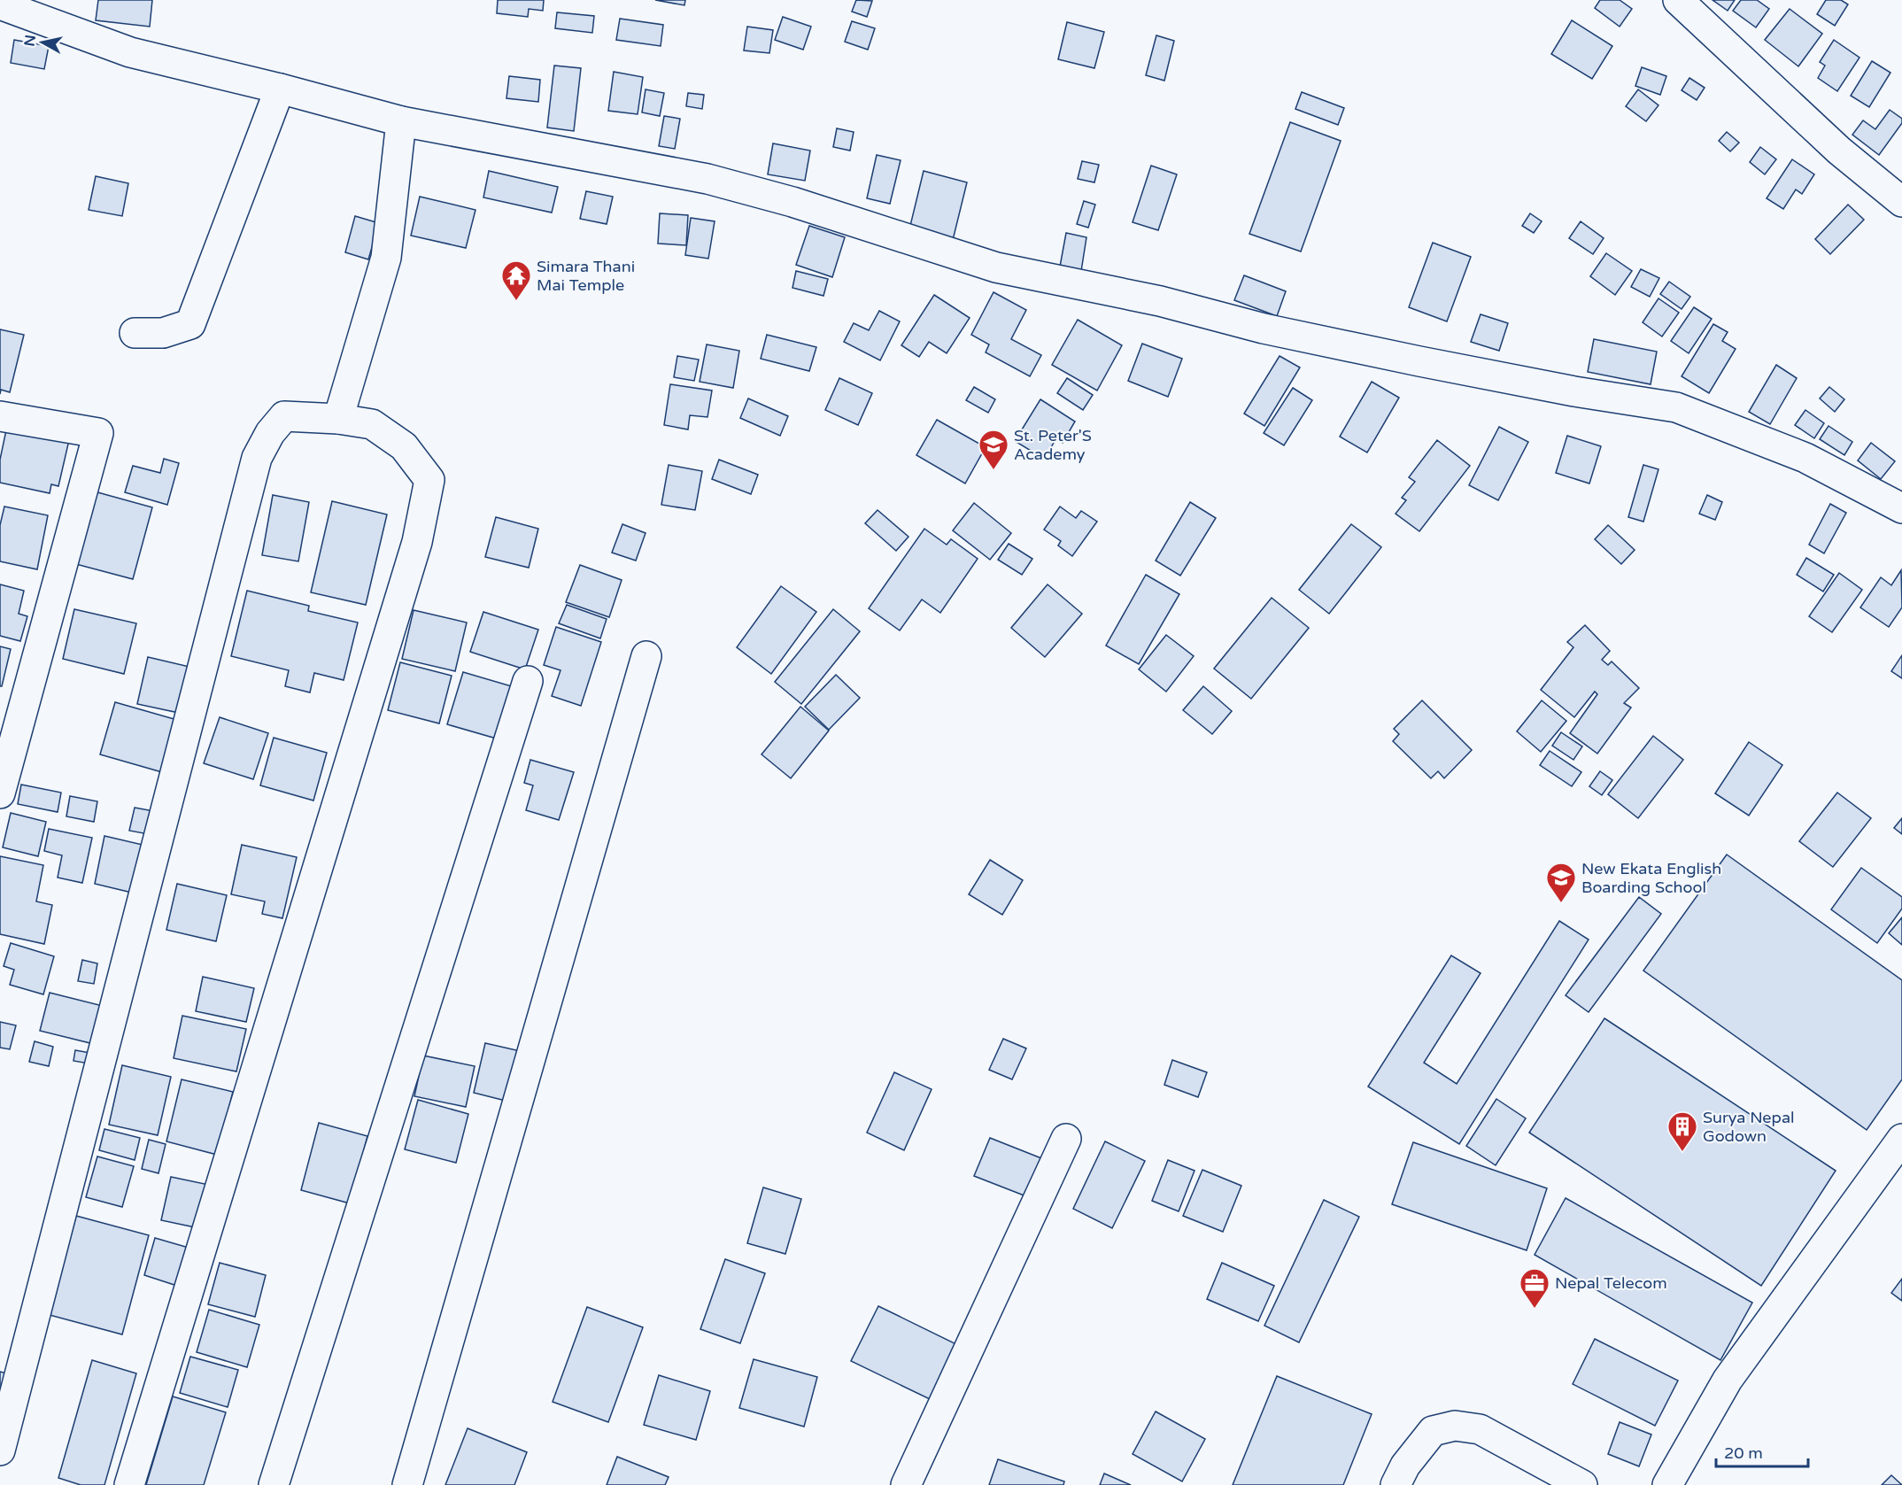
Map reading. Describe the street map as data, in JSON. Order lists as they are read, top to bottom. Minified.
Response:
{"places":{"temple":["Simara Thani Mai Temple"],"school or university":["St. Peter'S Academy","New Ekata English Boarding School"],"building":["Surya Nepal Godown"],"office":["Nepal Telecom"]},"scale_bar":"20 m","north":"left"}
